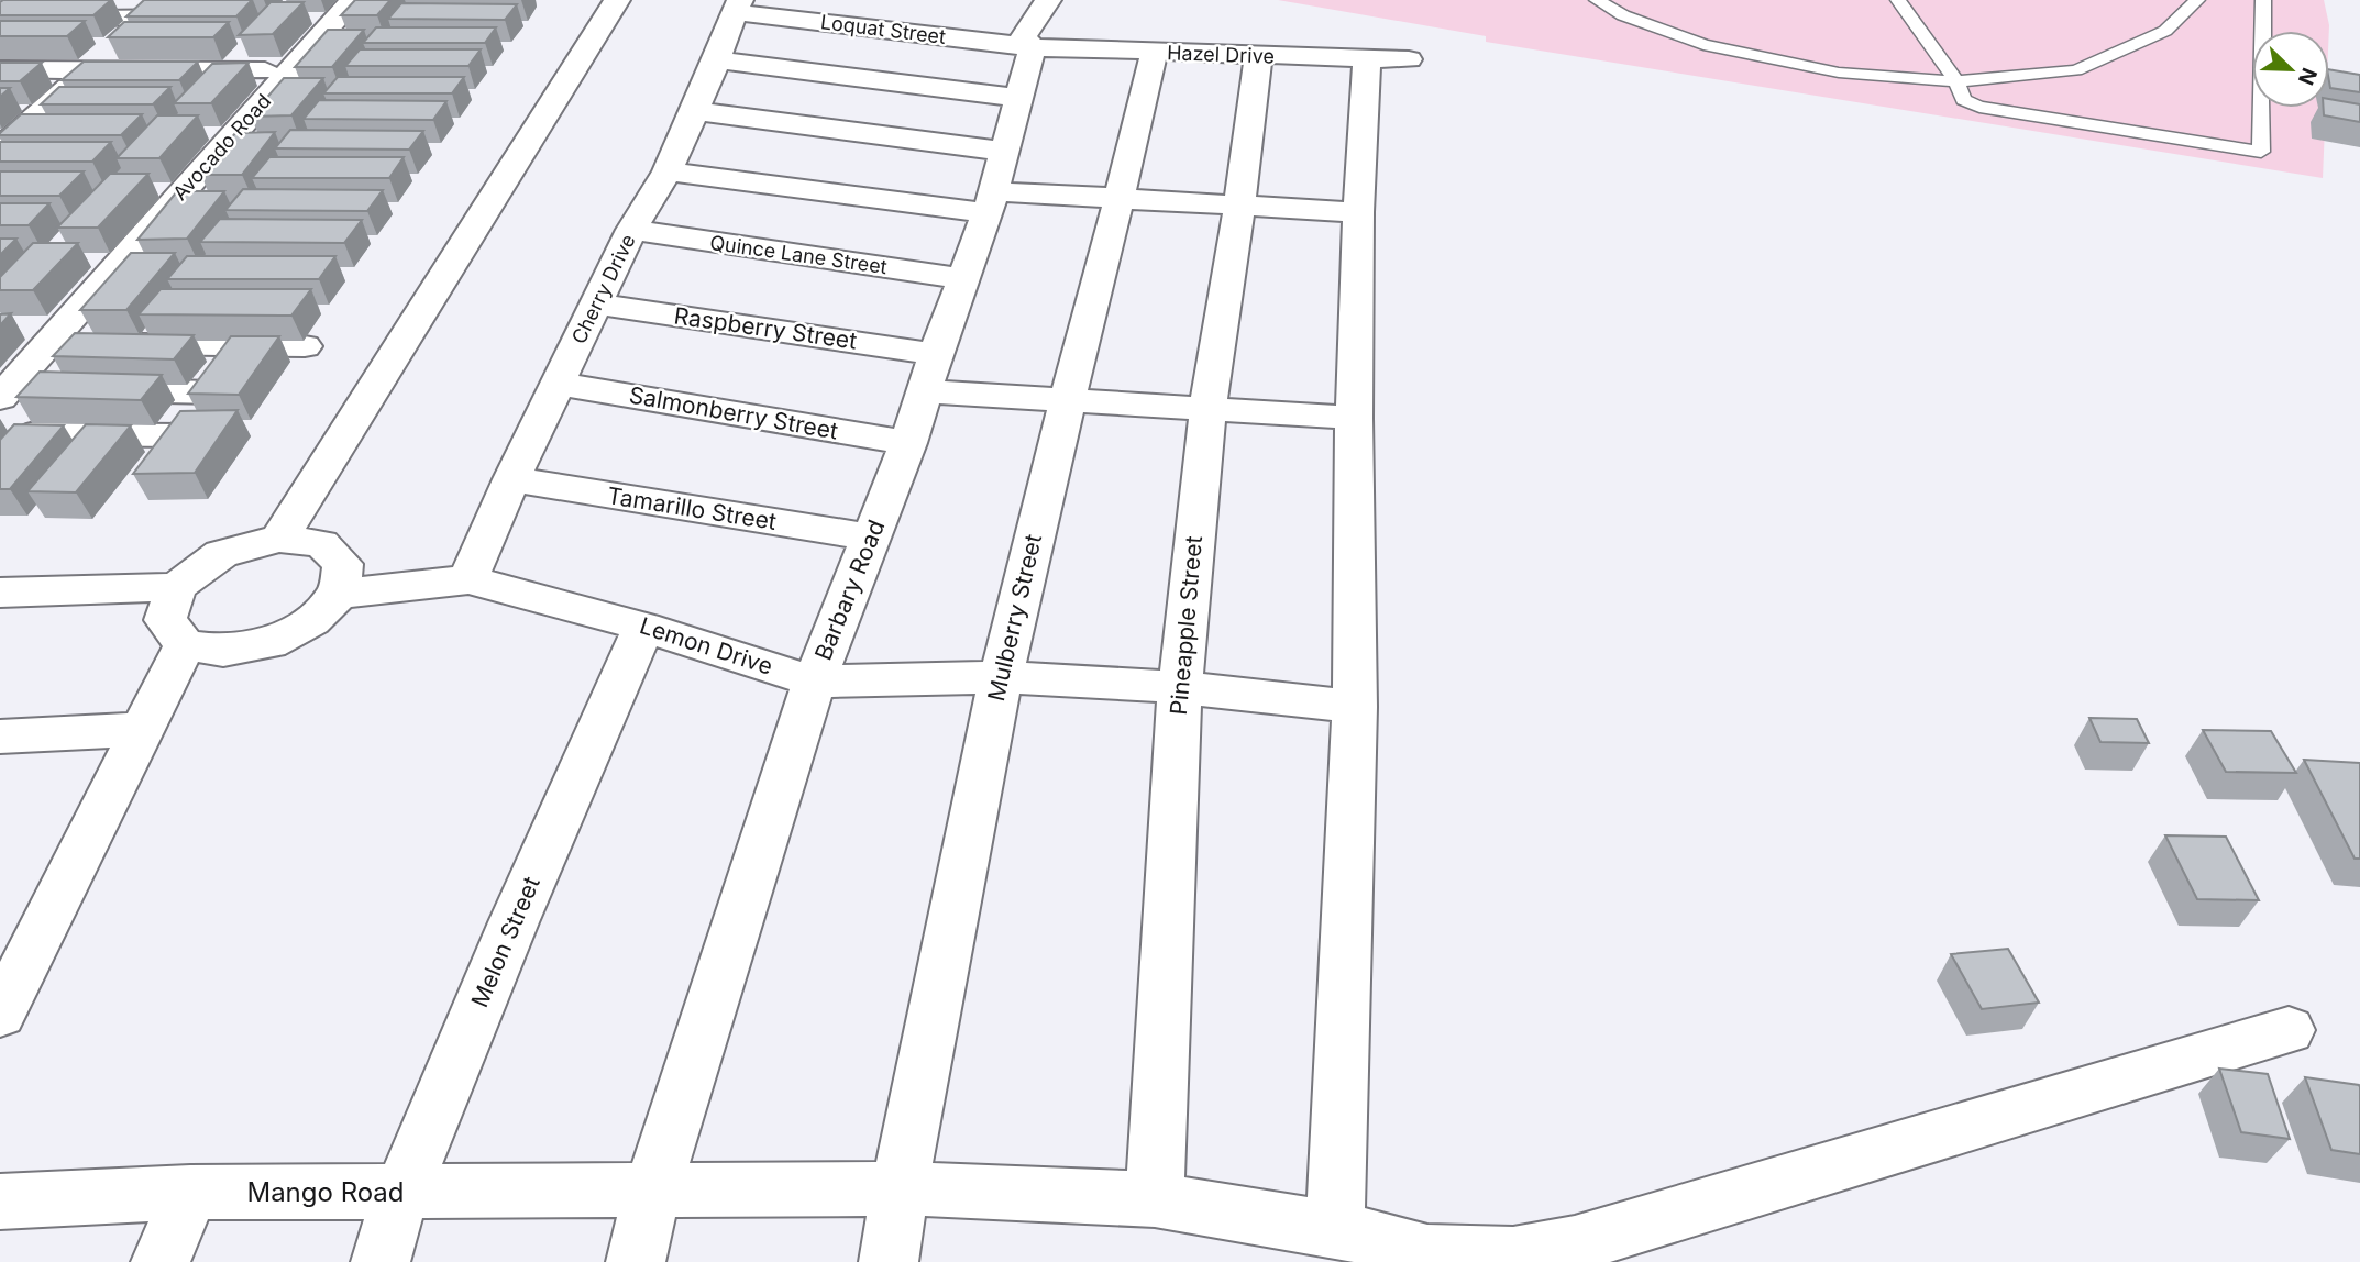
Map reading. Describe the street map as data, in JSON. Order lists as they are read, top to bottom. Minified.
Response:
{"streets":{"street":["Loquat Street","Hazel Drive","Avocado Road","Quince Lane Street","Cherry Drive","Raspberry Street","Salmonberry Street","Tamarillo Street","Barbary Road","Mulberry Street","Pineapple Street","Lemon Drive","Melon Street","Mango Road"]},"crossings":[["Loquat Street","Hazel Drive"],["Loquat Street","Cherry Drive"],["Loquat Street","Barbary Road"],["Hazel Drive","Barbary Road"],["Hazel Drive","Mulberry Street"],["Hazel Drive","Pineapple Street"],["Quince Lane Street","Cherry Drive"],["Quince Lane Street","Barbary Road"],["Cherry Drive","Raspberry Street"],["Cherry Drive","Salmonberry Street"],["Cherry Drive","Tamarillo Street"],["Cherry Drive","Lemon Drive"],["Raspberry Street","Barbary Road"],["Raspberry Street","Mulberry Street"],["Raspberry Street","Pineapple Street"],["Salmonberry Street","Barbary Road"],["Tamarillo Street","Barbary Road"],["Barbary Road","Lemon Drive"],["Barbary Road","Mango Road"],["Mulberry Street","Lemon Drive"],["Mulberry Street","Mango Road"],["Pineapple Street","Lemon Drive"],["Pineapple Street","Mango Road"],["Lemon Drive","Melon Street"],["Melon Street","Mango Road"]],"north":"bottom right"}
